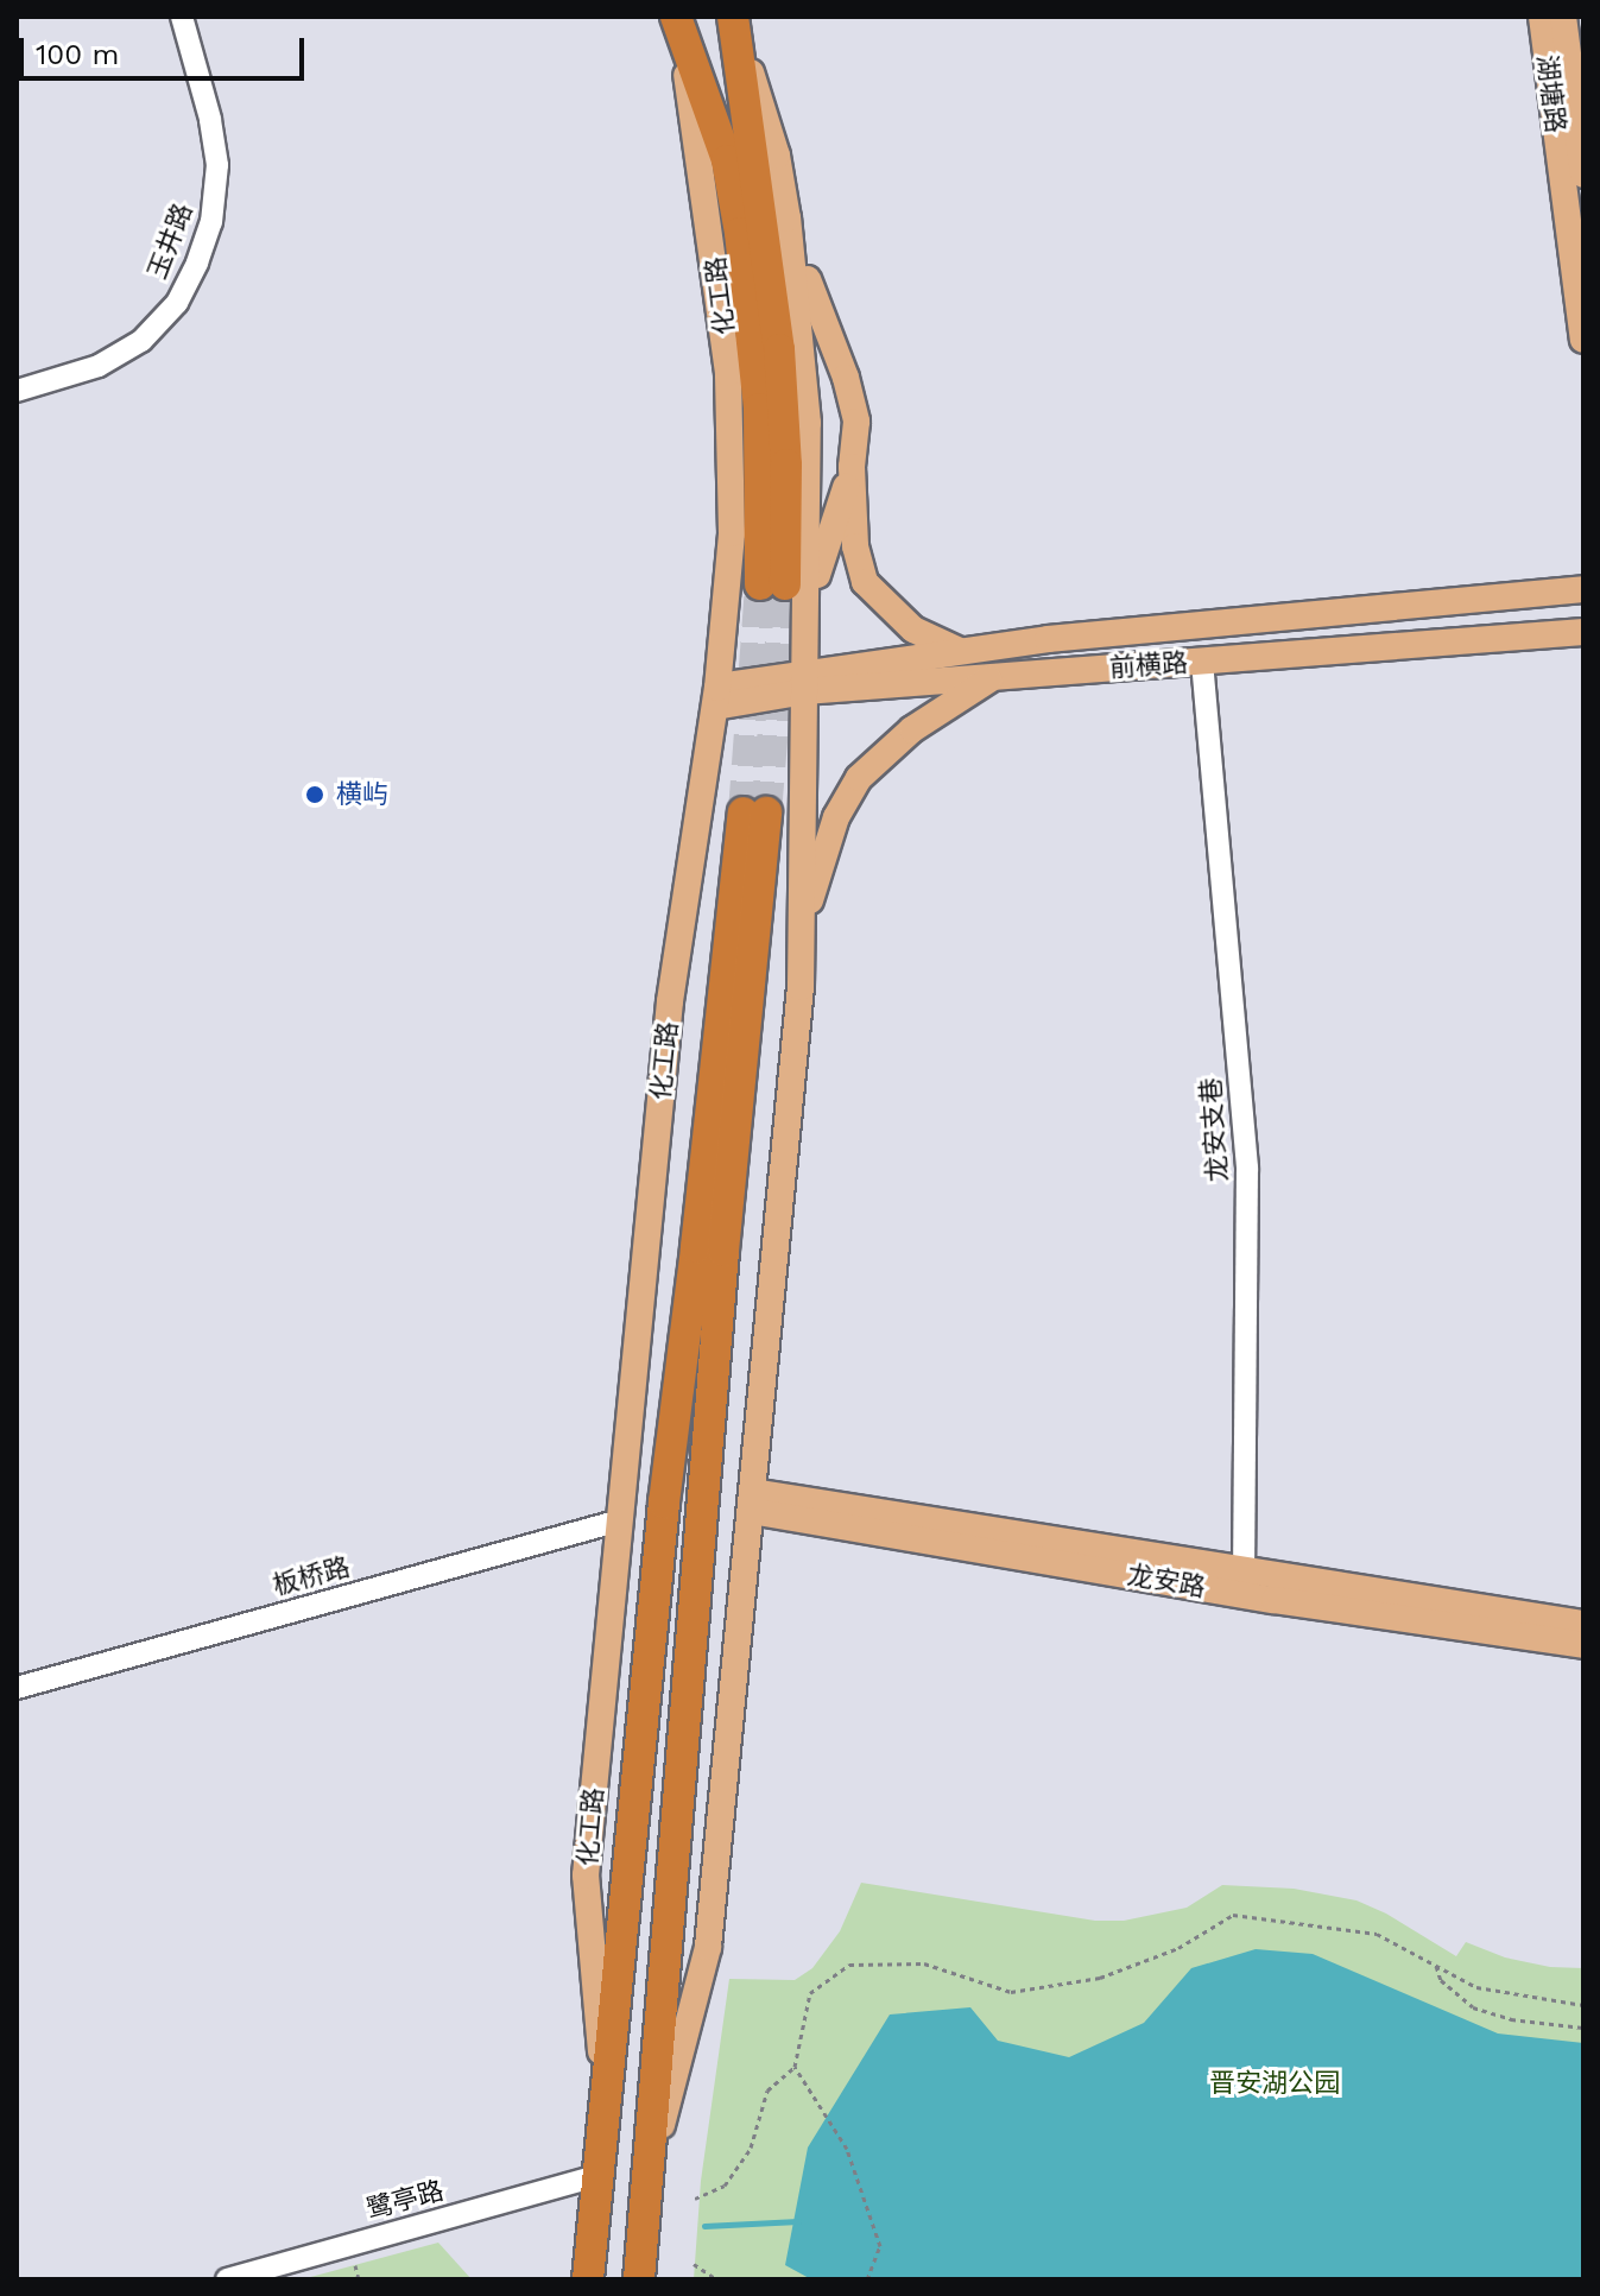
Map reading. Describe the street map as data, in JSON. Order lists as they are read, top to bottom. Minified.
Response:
{"streets":{"highway":["化工路"],"main road":["湖塘路","前横路","龙安路"],"street":["玉井路","龙安支巷","板桥路","鹭亭路"]},"crossings":[["化工路","前横路"],["化工路","板桥路"],["化工路","鹭亭路"],["前横路","龙安支巷"],["龙安支巷","龙安路"]],"parks":["晋安湖公园"],"places":["横屿"],"scale_bar":"100 m"}
